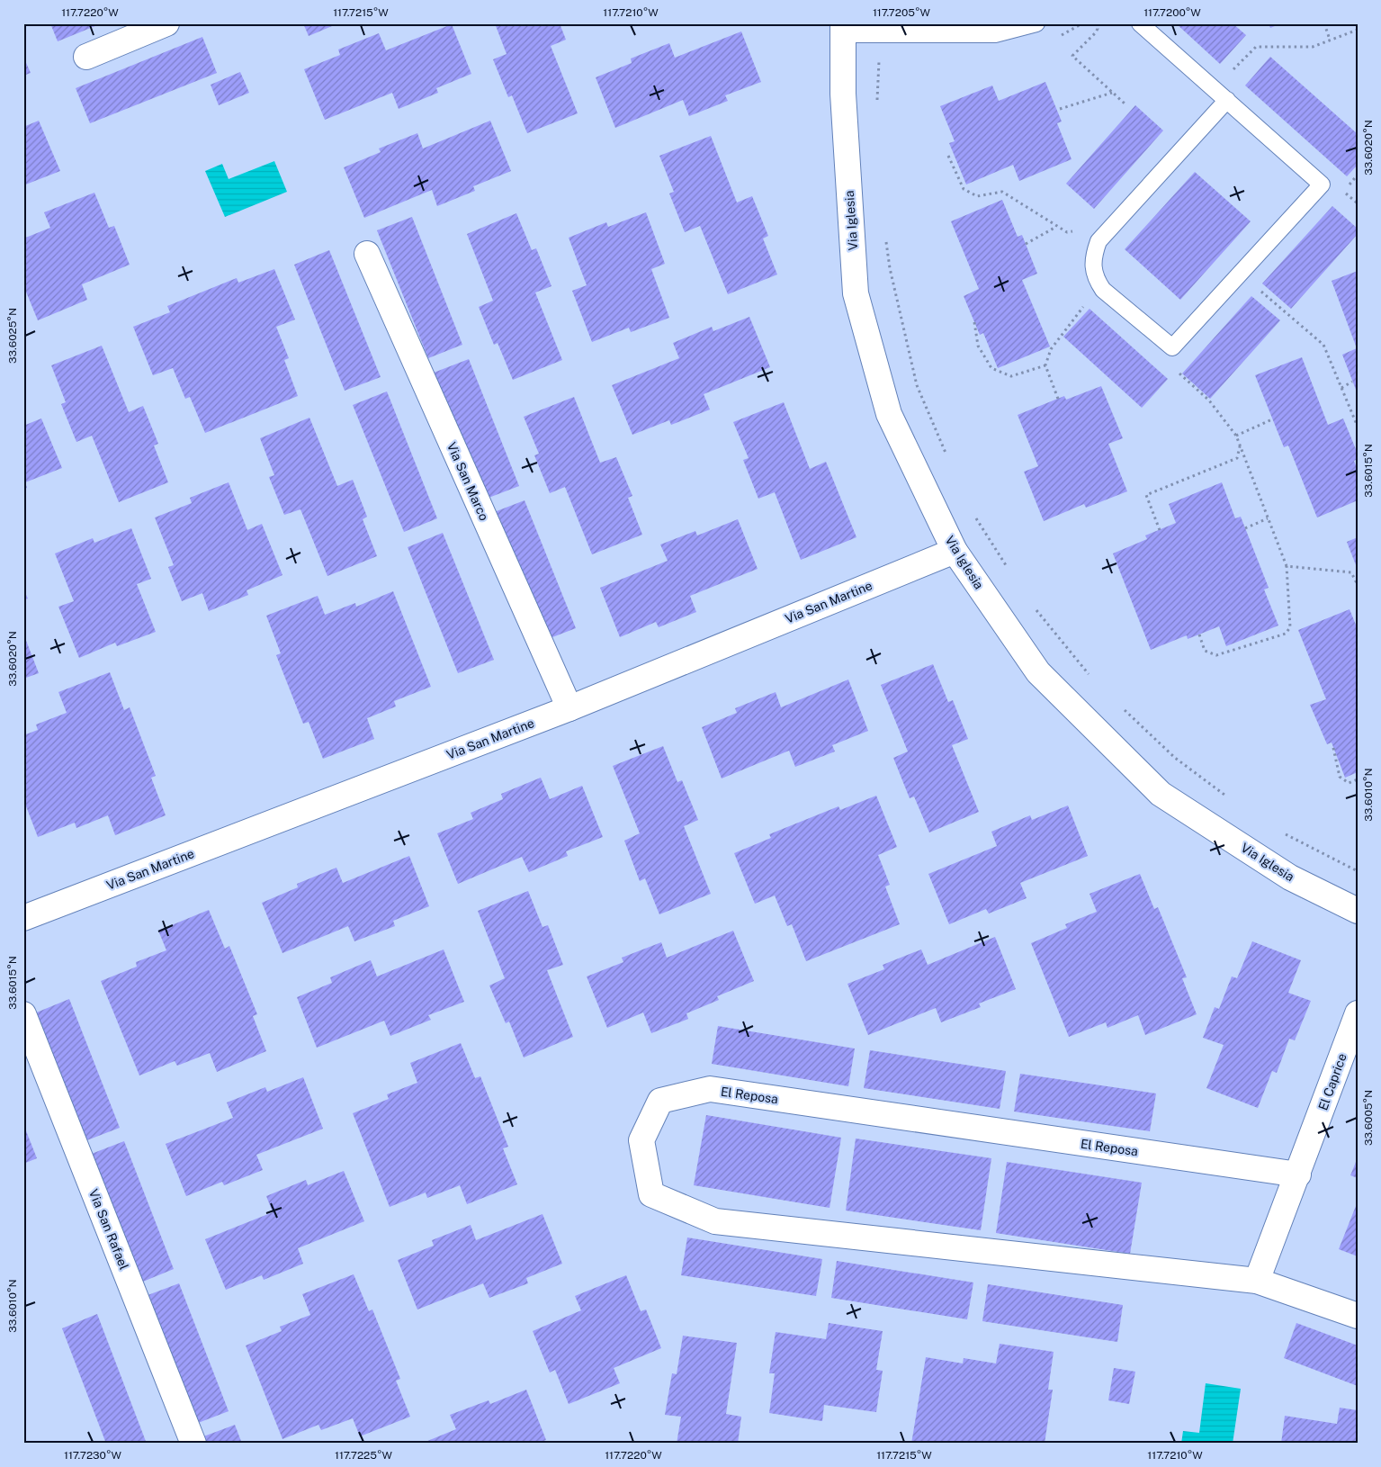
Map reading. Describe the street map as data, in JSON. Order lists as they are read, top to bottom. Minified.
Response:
{"streets":{"street":["Via Iglesia","Via San Marco","Via San Martine","El Caprice","El Reposa","Via San Rafael"]},"crossings":[["Via Iglesia","Via San Martine"],["Via San Marco","Via San Martine"],["El Caprice","El Reposa"]],"coordinates":["117.7220°W","117.7215°W","117.7210°W","117.7205°W","117.7200°W","33.6020°N","33.6025°N","33.6015°N","33.6010°N","33.6005°N","117.7230°W","117.7225°W"]}
